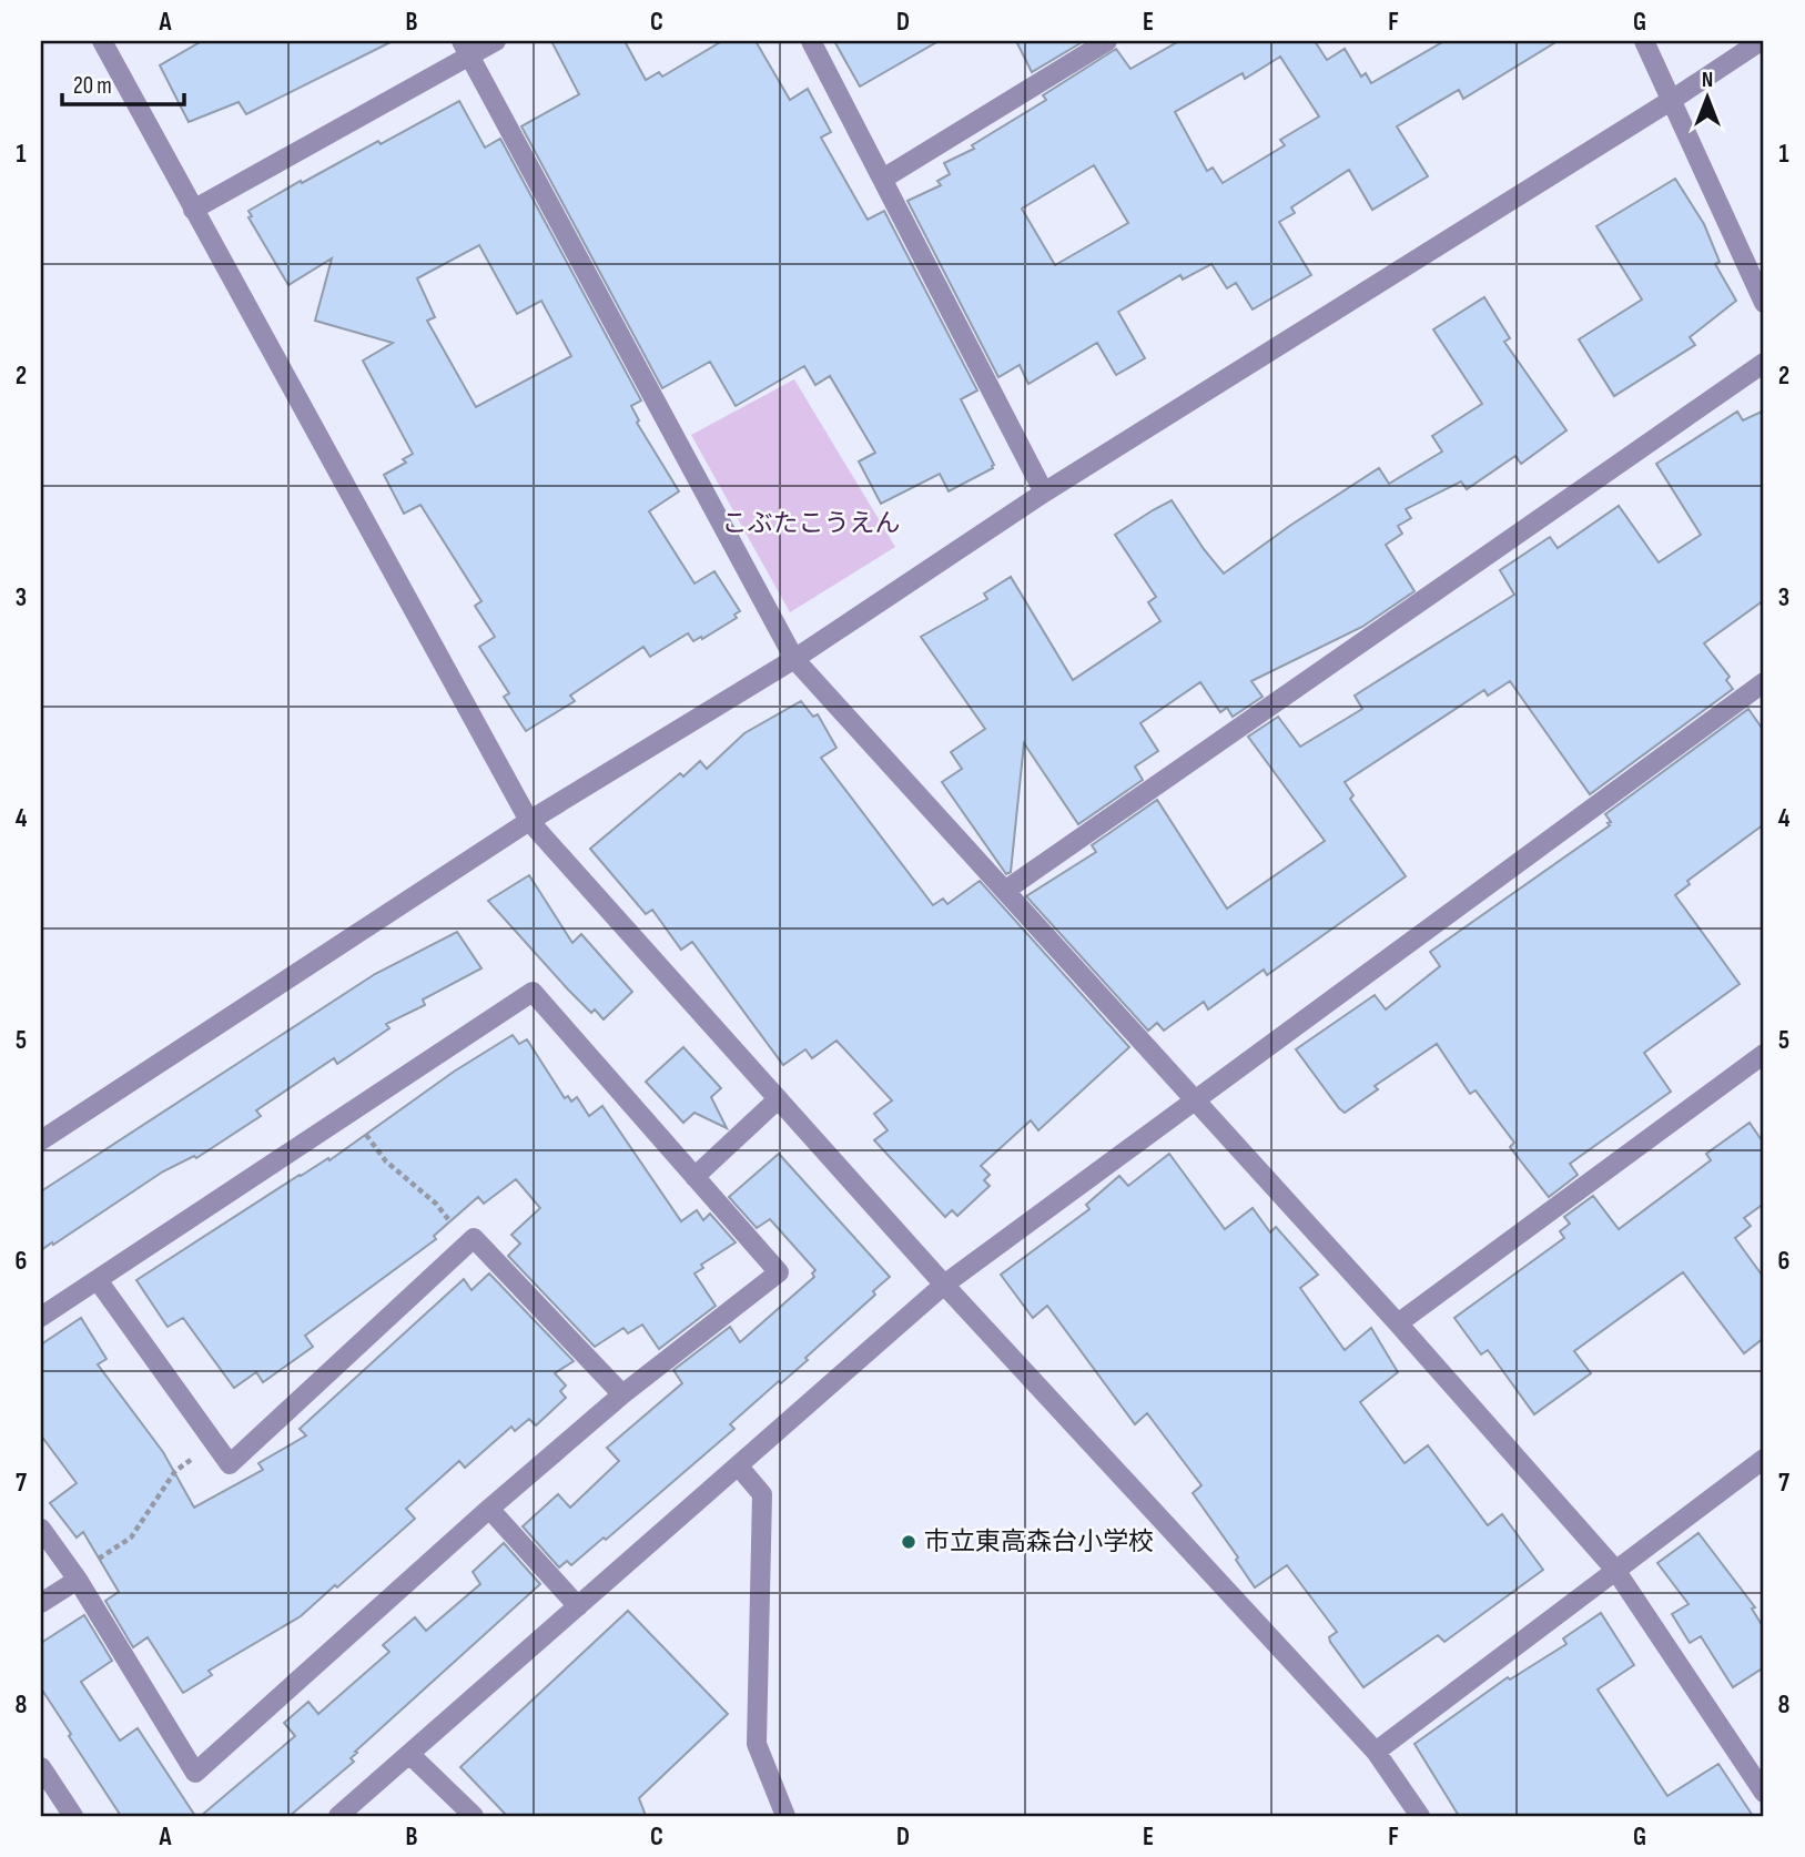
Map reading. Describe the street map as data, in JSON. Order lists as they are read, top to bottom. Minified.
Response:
{"parks":["こぶたこうえん"],"places":["市立東高森台小学校"],"scale_bar":"20 m","north":"top","grid":{"columns":["A","B","C","D","E","F","G"],"rows":["1","2","3","4","5","6","7","8"]}}
